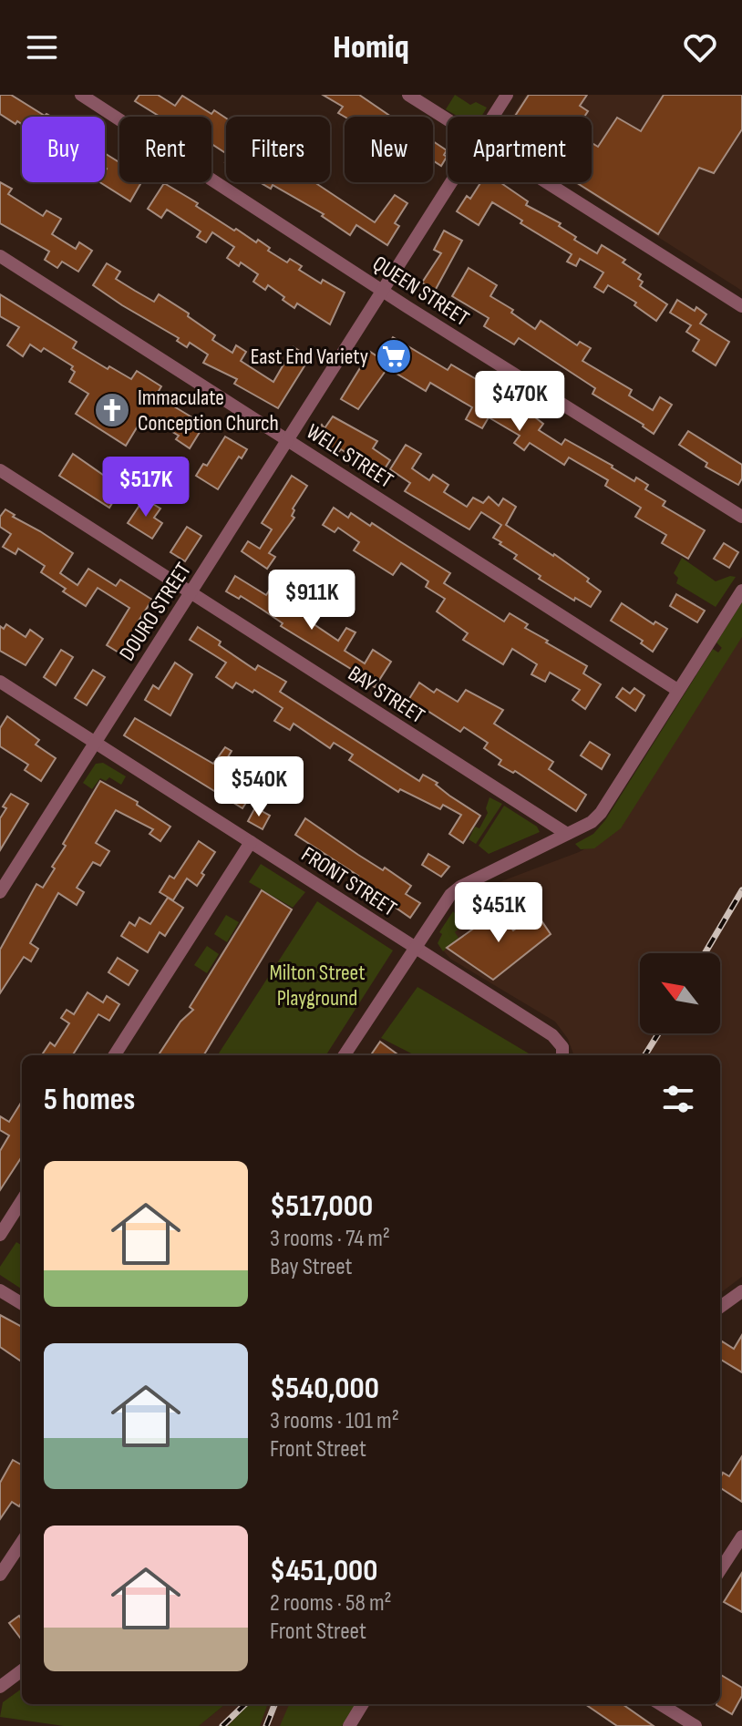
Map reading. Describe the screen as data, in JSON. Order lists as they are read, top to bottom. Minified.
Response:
{"streets":{"street":["QUEEN STREET","WELL STREET","DOURO STREET","BAY STREET","FRONT STREET"]},"crossings":[["QUEEN STREET","DOURO STREET"],["WELL STREET","DOURO STREET"],["DOURO STREET","BAY STREET"],["DOURO STREET","FRONT STREET"]],"parks":["Milton Street Playground"],"places":{"supermarket":["East End Variety"],"church":["Immaculate Conception Church"]},"north":"top left","page":{"header":"Homiq","chip":["Buy","Rent","Filters","New","Apartment"],"price":["$470K","$517K","$911K","$540K","$451K"],"heading":"5 homes","list":[{"name":"$517,000","note":"3 rooms · 74 m² · Bay Street"},{"name":"$540,000","note":"3 rooms · 101 m² · Front Street"},{"name":"$451,000","note":"2 rooms · 58 m² · Front Street"}]}}
